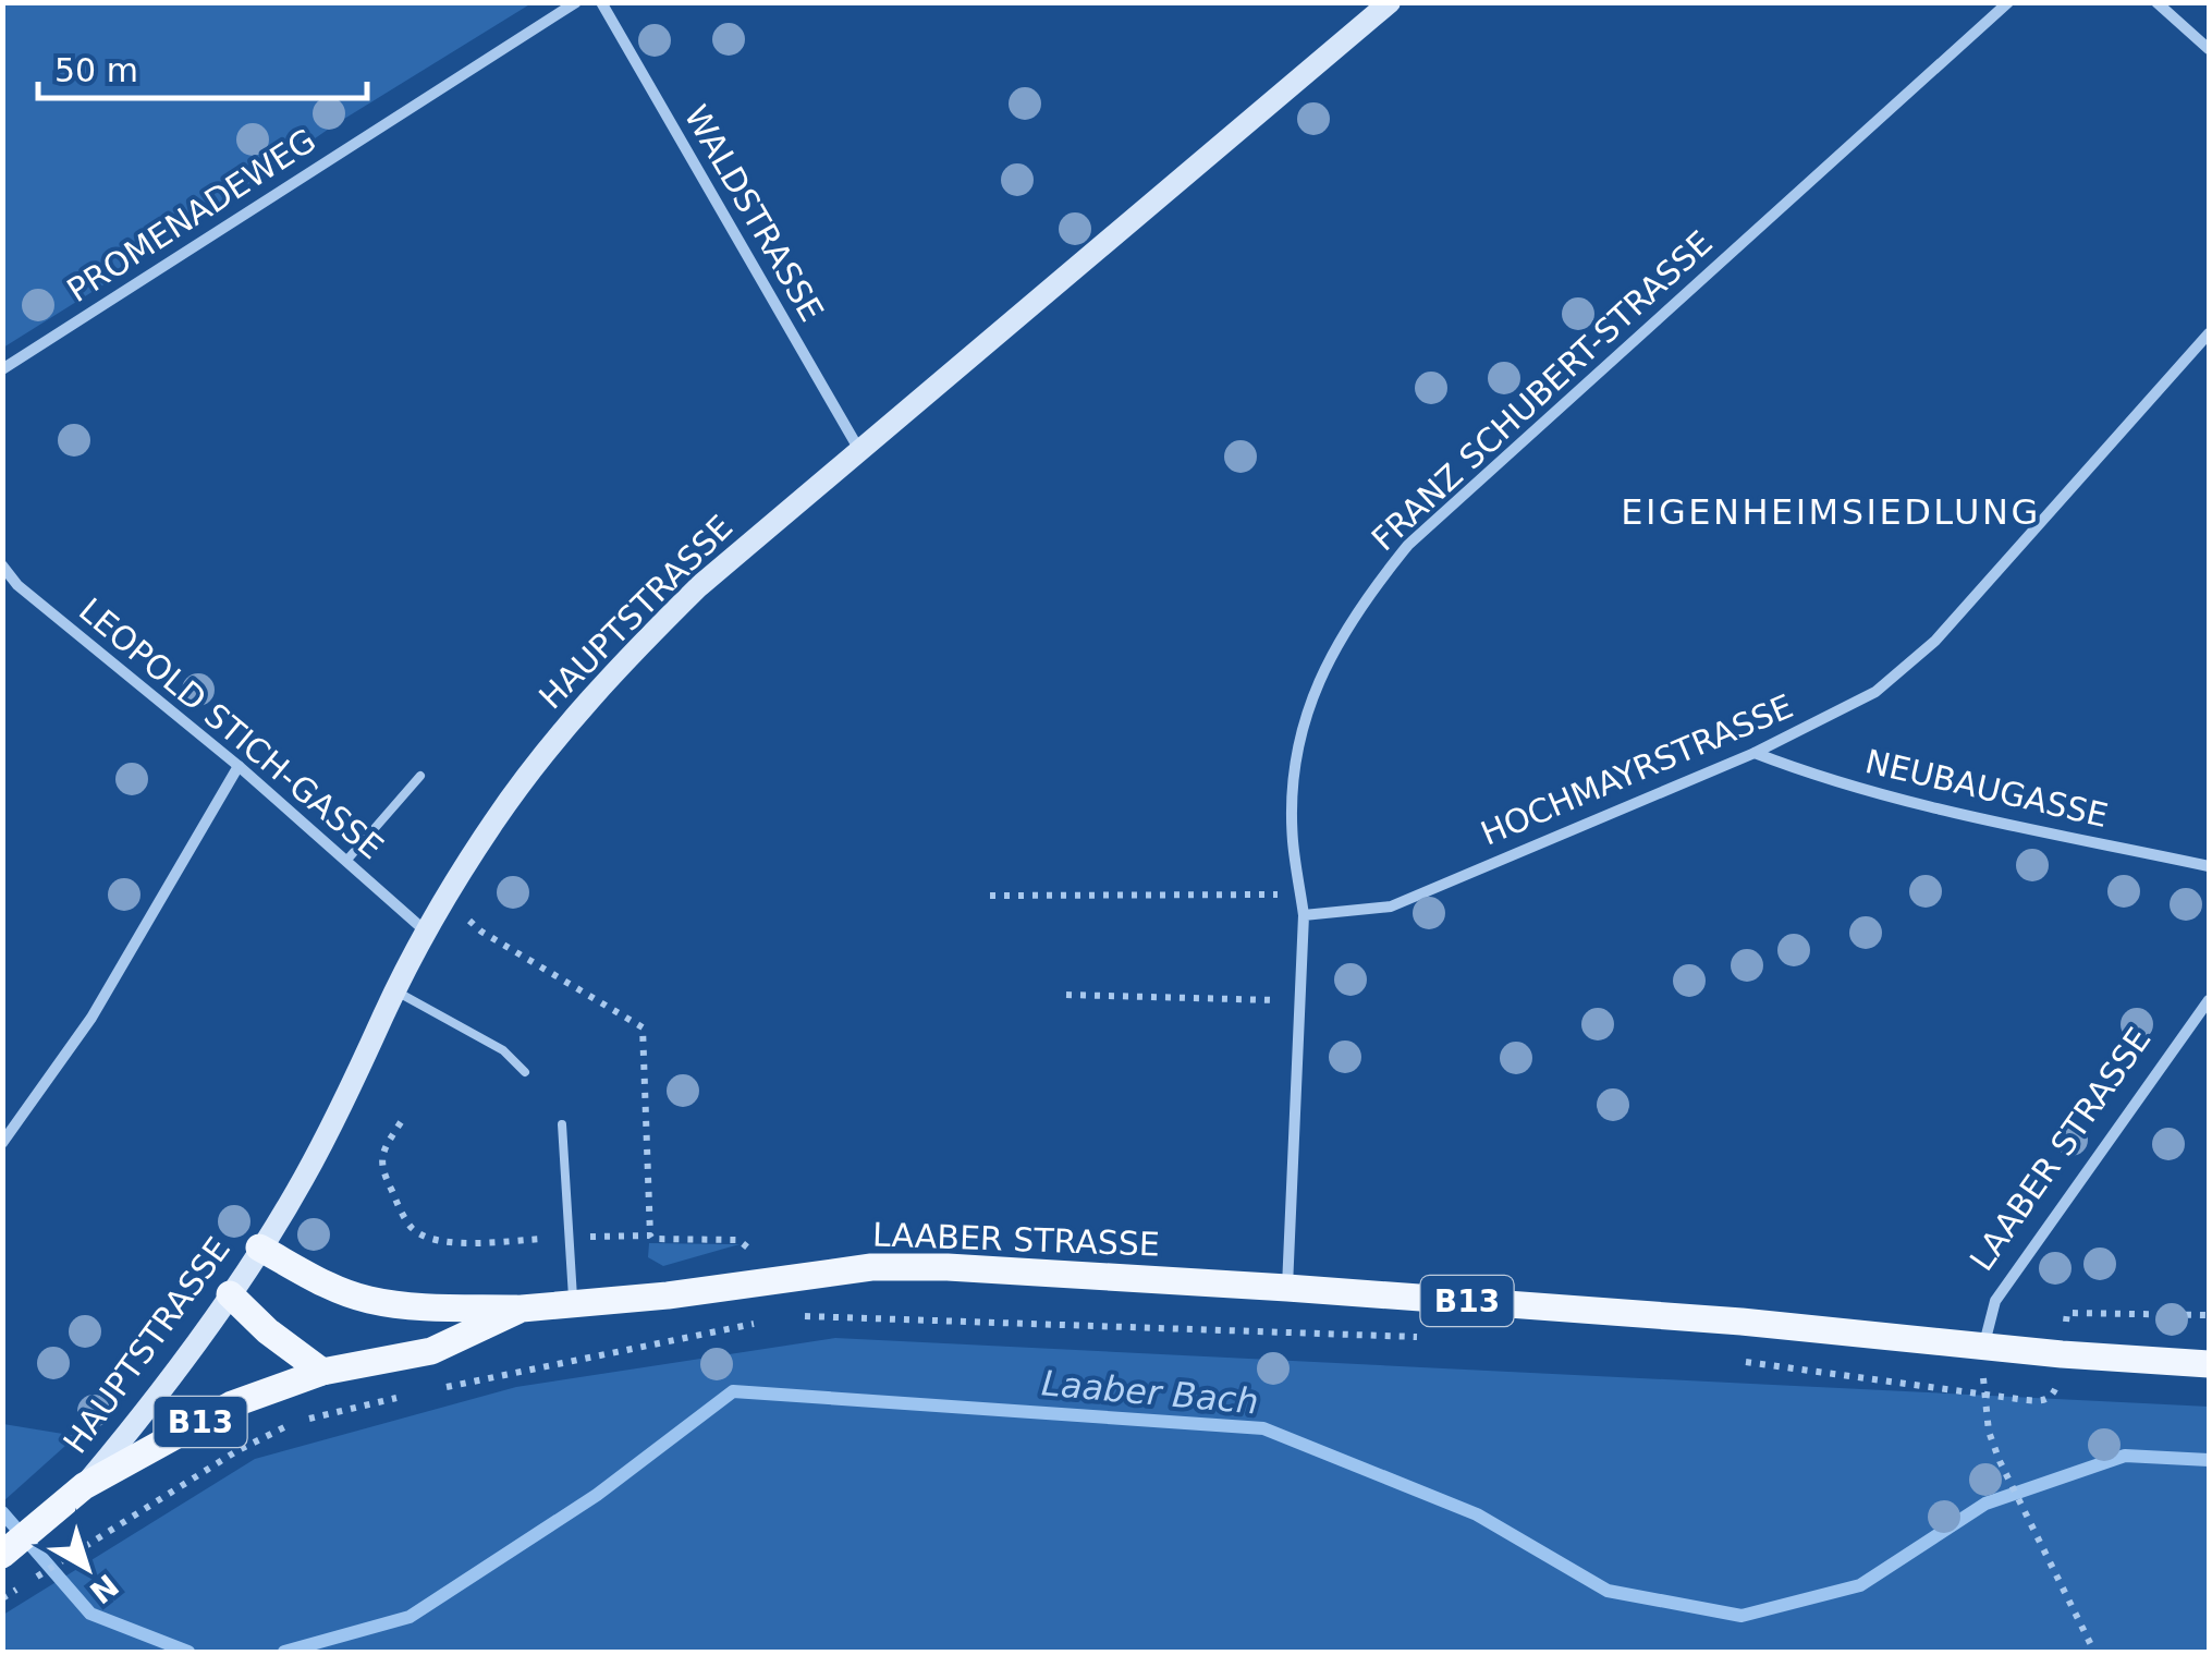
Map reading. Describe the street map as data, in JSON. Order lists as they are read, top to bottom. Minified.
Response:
{"streets":{"main road":["HAUPTSTRASSE","LAABER STRASSE","B13"],"street":["WALDSTRASSE","PROMENADEWEG","FRANZ SCHUBERT-STRASSE","LEOPOLD STICH-GASSE","HOCHMAYRSTRASSE","NEUBAUGASSE"]},"crossings":[["WALDSTRASSE","HAUPTSTRASSE"],["FRANZ SCHUBERT-STRASSE","HOCHMAYRSTRASSE"],["HAUPTSTRASSE","LEOPOLD STICH-GASSE"],["HAUPTSTRASSE","LAABER STRASSE"],["HAUPTSTRASSE","B13"],["HOCHMAYRSTRASSE","NEUBAUGASSE"],["LAABER STRASSE","B13"]],"districts":["EIGENHEIMSIEDLUNG"],"water":["Laaber Bach"],"scale_bar":"50 m","north":"bottom right"}
